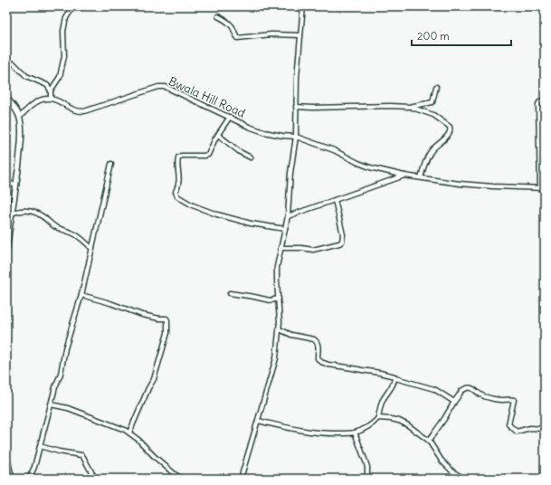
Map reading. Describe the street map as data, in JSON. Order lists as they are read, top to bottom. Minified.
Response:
{"streets":{"street":["Bwala Hill Road"]},"scale_bar":"200 m"}
